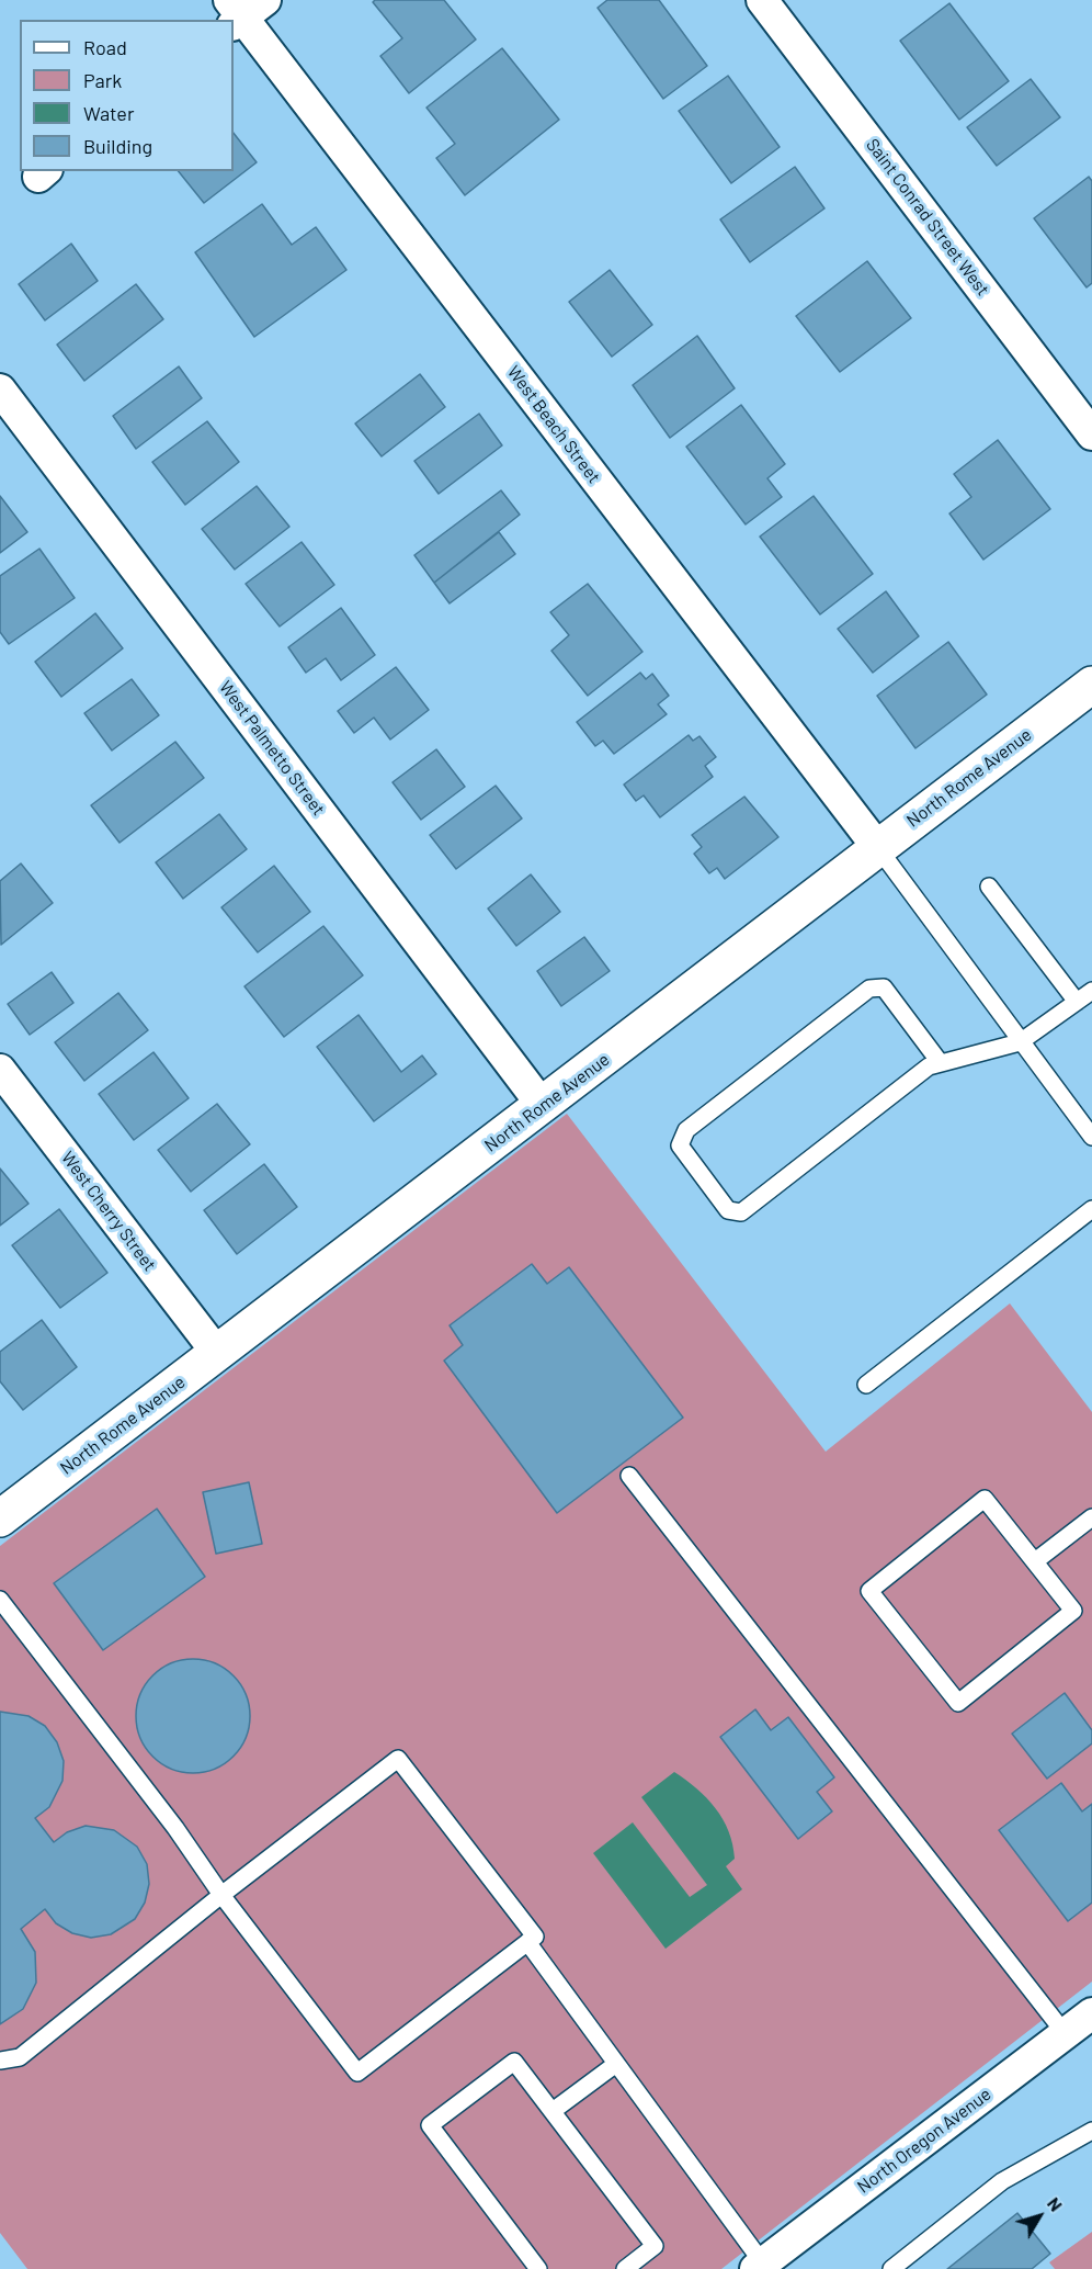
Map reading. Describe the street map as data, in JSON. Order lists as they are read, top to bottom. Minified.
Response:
{"streets":{"street":["Saint Conrad Street West","West Beach Street","West Palmetto Street","North Rome Avenue","West Cherry Street","North Oregon Avenue"]},"crossings":[["West Beach Street","North Rome Avenue"],["West Palmetto Street","North Rome Avenue"],["North Rome Avenue","West Cherry Street"]],"legend":["Road","Park","Water","Building"],"north":"top right"}
